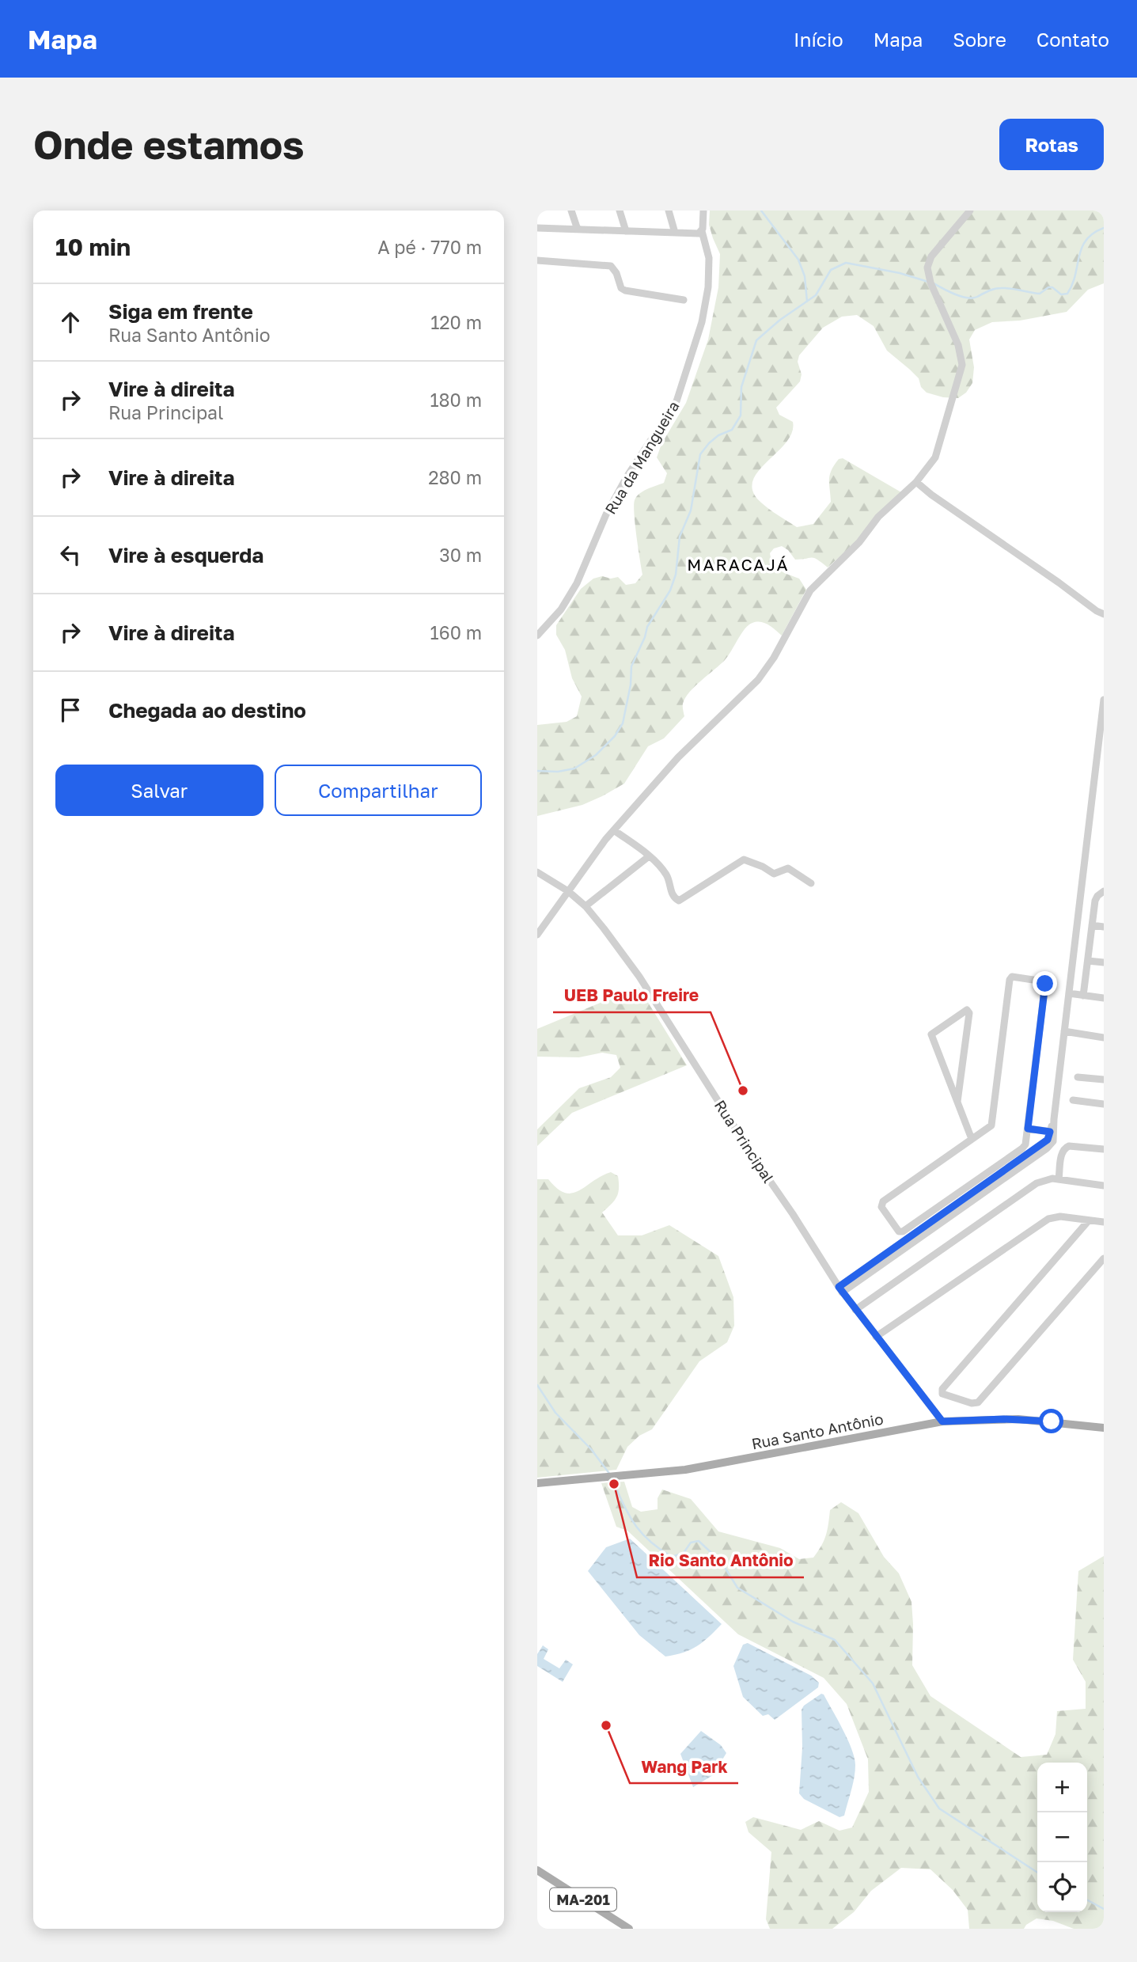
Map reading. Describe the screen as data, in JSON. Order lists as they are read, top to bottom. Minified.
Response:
{"streets":{"main road":["Rua Santo Antônio","MA-201"],"street":["Rua da Mangueira","Rua Principal"]},"crossings":[["Rua Principal","Rua Santo Antônio"]],"districts":["MARACAJÁ"],"places":["UEB Paulo Freire","Rio Santo Antônio","Wang Park"],"page":{"header":"Mapa","nav":["Início","Mapa","Sobre","Contato"],"buttons":["Rotas",["Salvar","Compartilhar"]],"title":"Onde estamos","heading":["10 min","A pé · 770 m"],"list":[["Siga em frente","Rua Santo Antônio","120 m"],["Vire à direita","Rua Principal","180 m"],["Vire à direita","280 m"],["Vire à esquerda","30 m"],["Vire à direita","160 m"],"Chegada ao destino"],"map_buttons":["+","−"]}}
